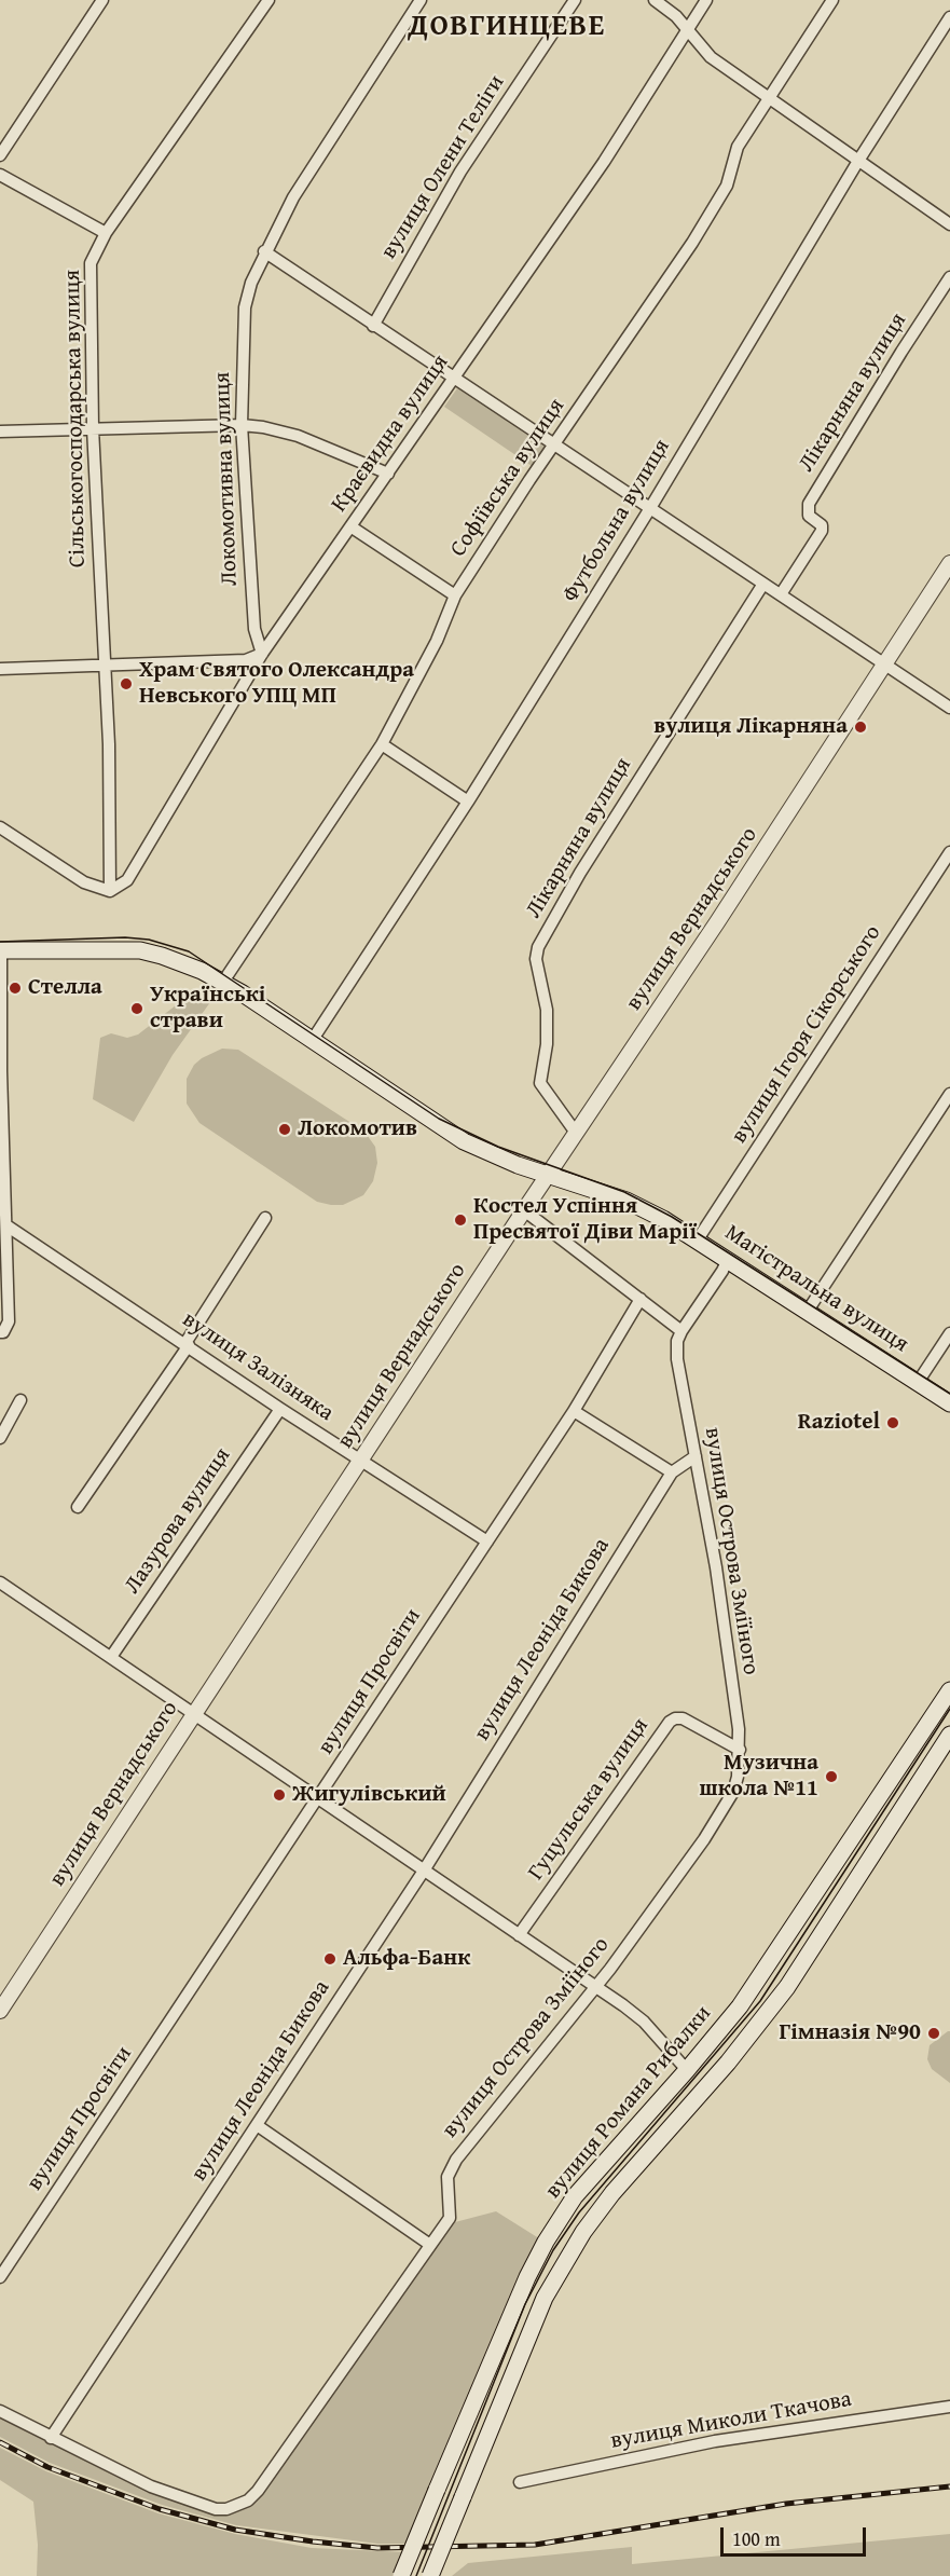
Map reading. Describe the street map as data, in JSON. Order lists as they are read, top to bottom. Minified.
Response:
{"streets":{"main road":["Магістральна вулиця","вулиця Романа Рибалки"],"street":["вулиця Олени Теліги","Лікарняна вулиця","Сільськогосподарська вулиця","Краєвидна вулиця","Софіївська вулиця","Локомотивна вулиця","Футбольна вулиця","вулиця Вернадського","вулиця Ігоря Сікорського","вулиця Залізняка","Лазурова вулиця","вулиця Острова Зміїного","вулиця Леоніда Бикова","вулиця Просвіти","Гуцульська вулиця","вулиця Миколи Ткачова"]},"crossings":[["Лікарняна вулиця","вулиця Вернадського"],["Сільськогосподарська вулиця","Краєвидна вулиця"],["Краєвидна вулиця","Локомотивна вулиця"],["Софіївська вулиця","Магістральна вулиця"],["Футбольна вулиця","Магістральна вулиця"],["вулиця Вернадського","Магістральна вулиця"],["вулиця Вернадського","вулиця Залізняка"],["вулиця Ігоря Сікорського","Магістральна вулиця"],["вулиця Залізняка","Лазурова вулиця"],["вулиця Залізняка","вулиця Просвіти"],["вулиця Острова Зміїного","вулиця Леоніда Бикова"],["вулиця Острова Зміїного","Гуцульська вулиця"]],"districts":["ДОВГИНЦЕВЕ"],"places":["Храм Святого Олександра Невського УПЦ МП","вулиця Лікарняна","Стелла","Українські страви","Локомотив","Костел Успіння Пресвятої Діви Марії","Raziotel","Музична школа №11","Жигулівський","Альфа-Банк","Гімназія №90"],"scale_bar":"100 m"}
